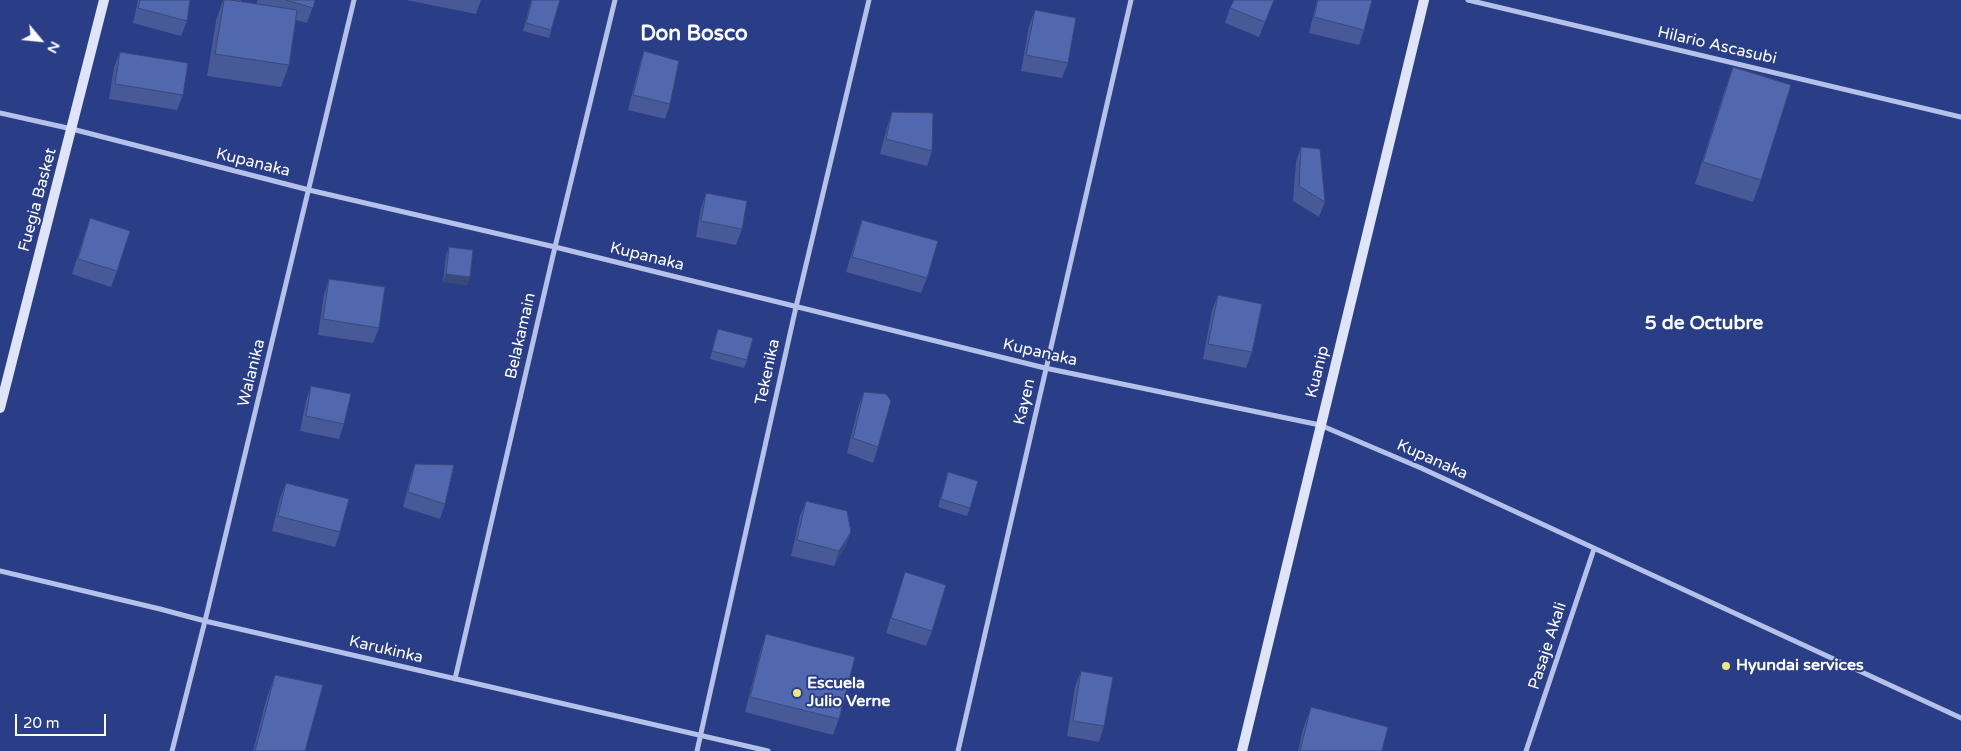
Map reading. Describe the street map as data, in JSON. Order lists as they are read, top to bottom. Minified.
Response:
{"streets":{"main road":["Fuegia Basket","Kuanip"],"street":["Hilario Ascasubi","Kupanaka","Belakamain","Tekenika","Walanika","Kayen","Pasaje Akali","Karukinka"]},"crossings":[["Kupanaka","Fuegia Basket"],["Kupanaka","Belakamain"],["Kupanaka","Tekenika"],["Kupanaka","Kuanip"],["Kupanaka","Walanika"],["Kupanaka","Kayen"],["Kupanaka","Pasaje Akali"],["Belakamain","Karukinka"],["Tekenika","Karukinka"],["Walanika","Karukinka"]],"districts":["Don Bosco","5 de Octubre"],"places":["Hyundai services","Escuela Julio Verne"],"scale_bar":"20 m","north":"bottom right"}
